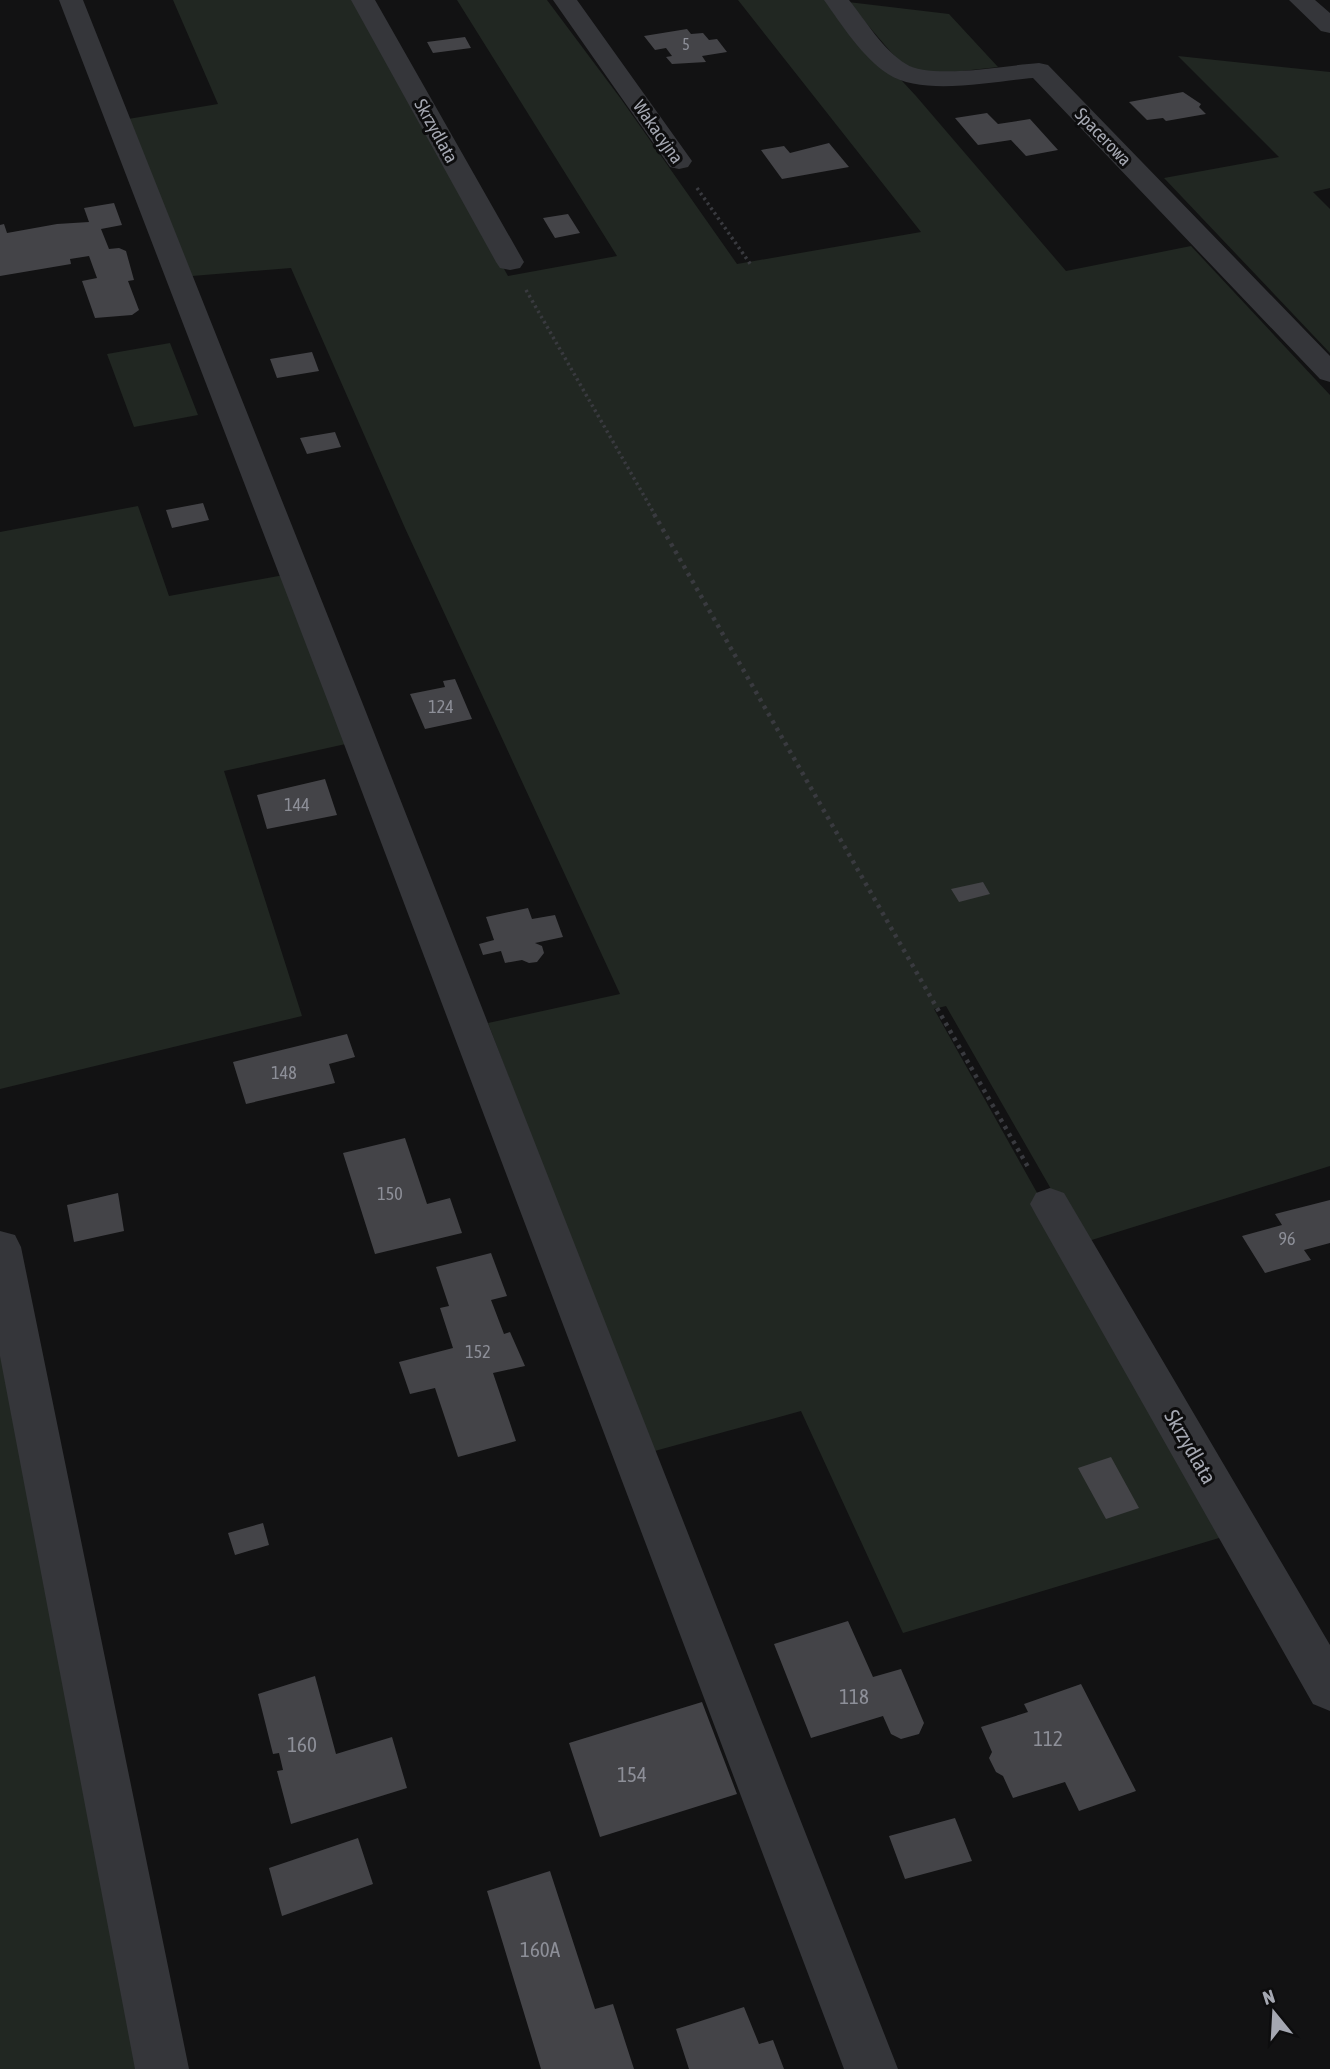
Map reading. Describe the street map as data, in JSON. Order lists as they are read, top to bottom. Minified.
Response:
{"streets":{"street":["Skrzydlata","Wakacyjna","Spacerowa"]},"house_numbers":["5","124","144","148","150","96","152","118","112","160","154","160A"],"north":"top"}
